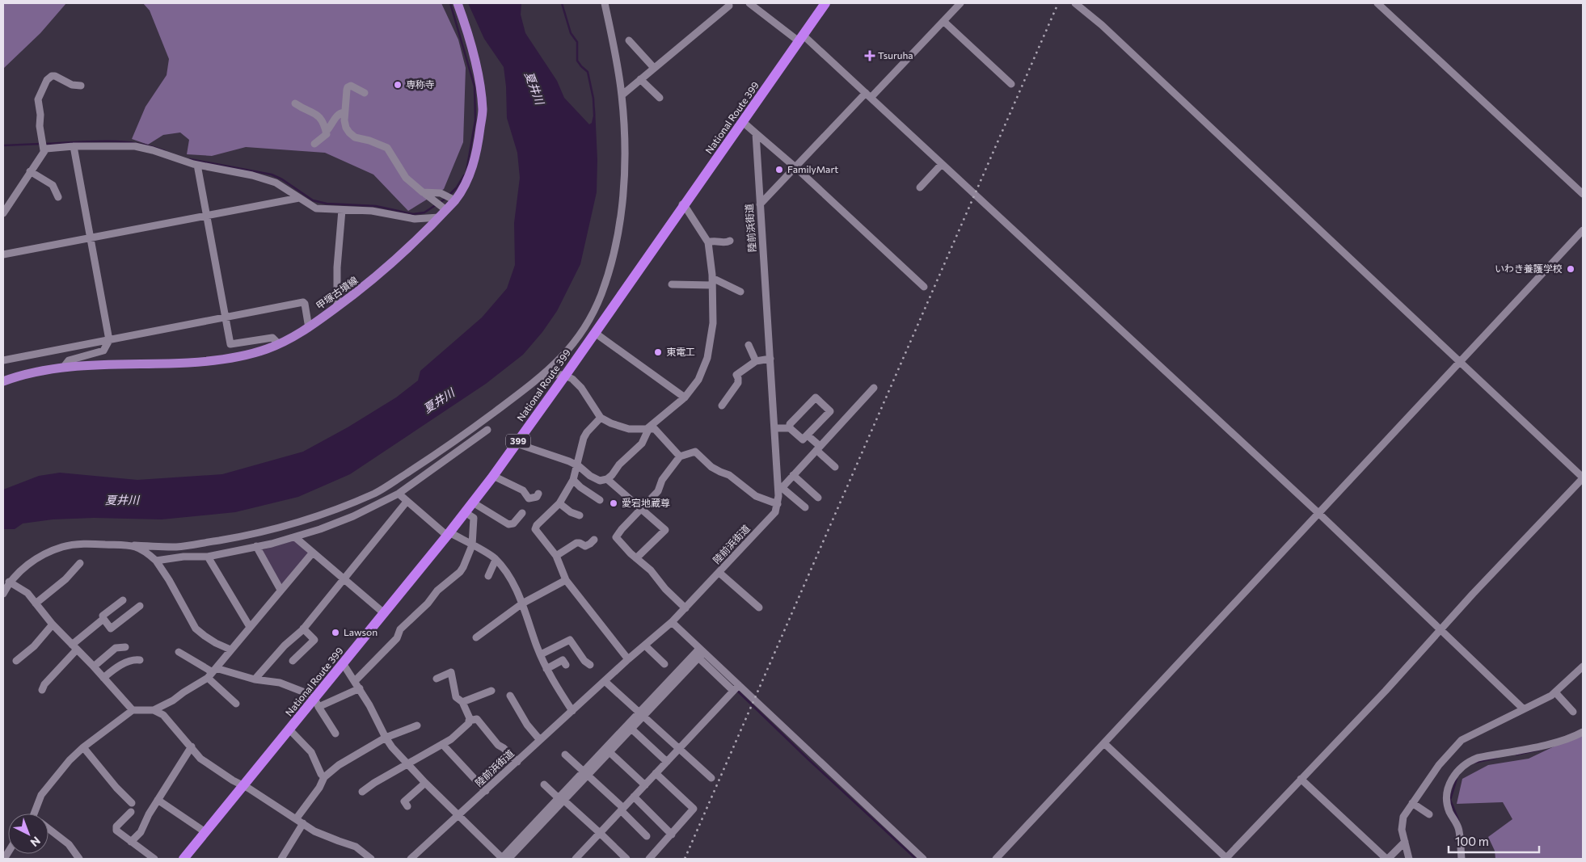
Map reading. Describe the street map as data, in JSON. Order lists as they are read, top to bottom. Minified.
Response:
{"streets":{"highway":["National Route 399","399"],"main road":["甲塚古墳線"],"street":["陸前浜街道"]},"water":["夏井川"],"places":{"health":["Tsuruha"],"other":["専称寺","FamilyMart","いわき養護学校","東電工","愛宕地蔵尊","Lawson"]},"scale_bar":"100 m","north":"bottom right"}
